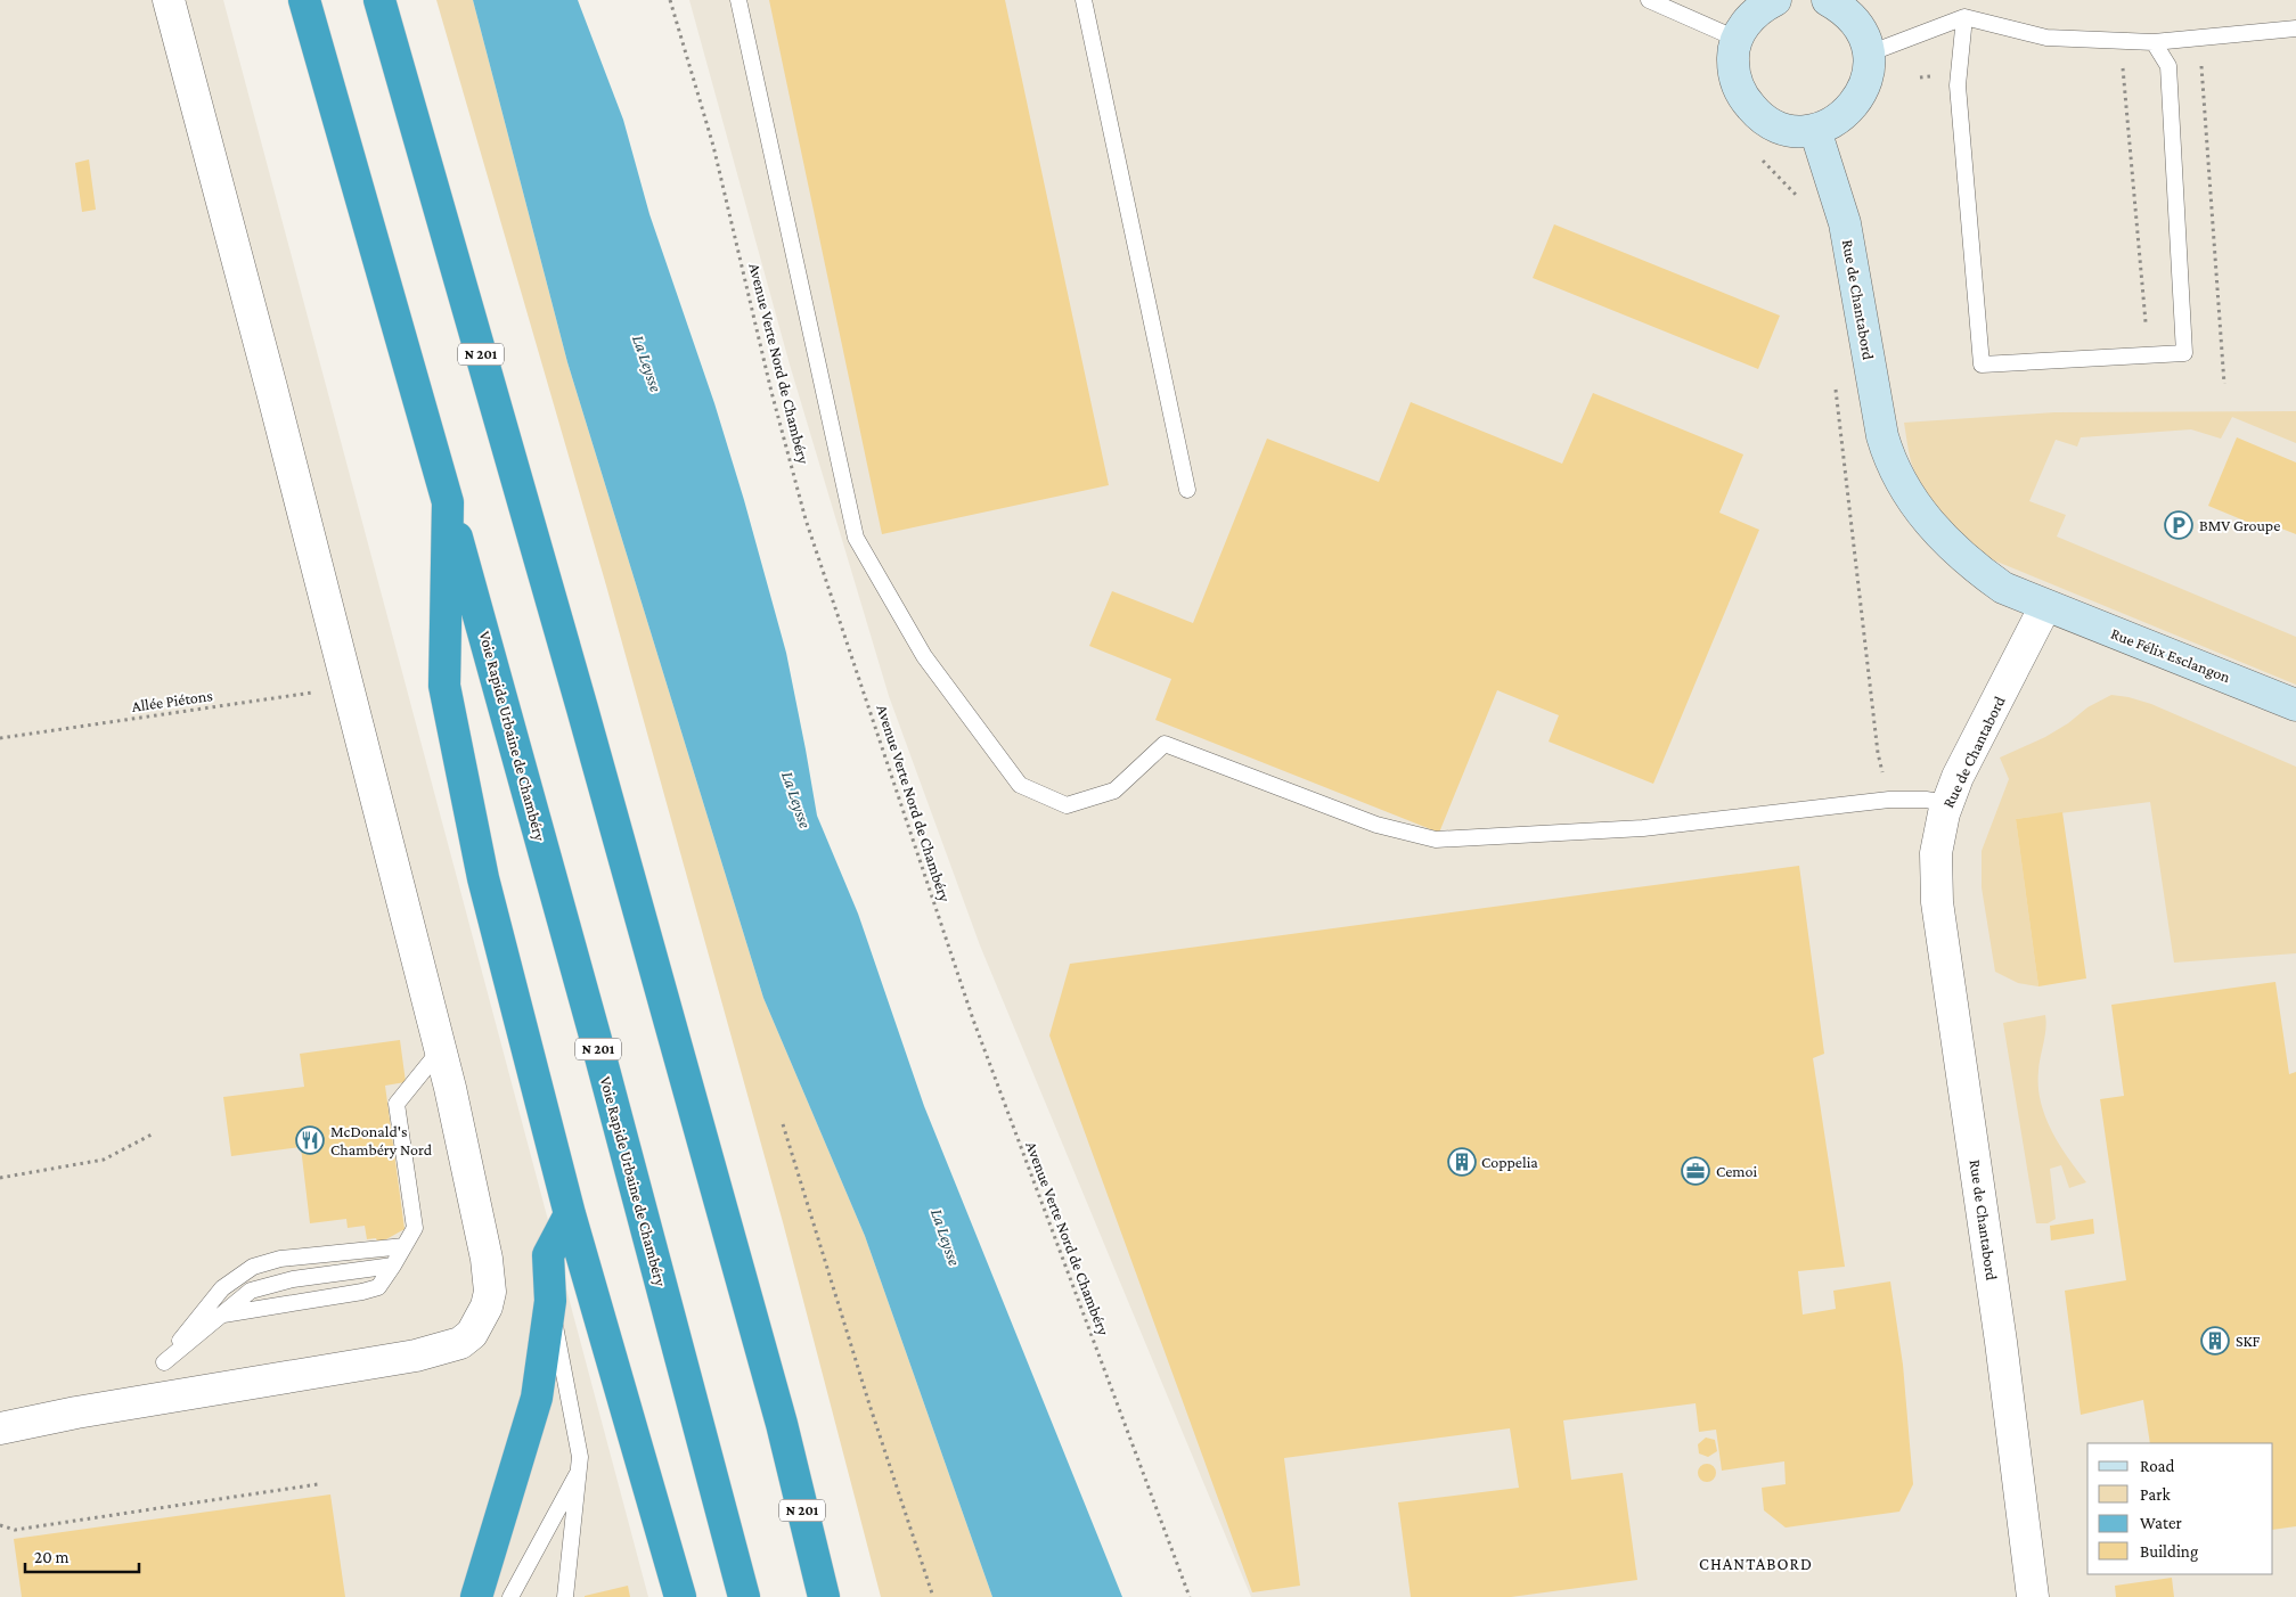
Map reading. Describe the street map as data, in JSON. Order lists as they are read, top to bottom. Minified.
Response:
{"streets":{"highway":["N 201","Voie Rapide Urbaine de Chambéry"],"street":["Rue de Chantabord","Rue Félix Esclangon"],"path":["Avenue Verte Nord de Chambéry","Allée Piétons"]},"crossings":[["Rue de Chantabord","Rue Félix Esclangon"],["N 201","Voie Rapide Urbaine de Chambéry"]],"districts":["CHANTABORD"],"water":["La Leysse"],"places":{"parking":["BMV Groupe"],"restaurant":["McDonald's Chambéry Nord"],"building":["Coppelia","SKF"],"office":["Cemoi"]},"legend":["Road","Park","Water","Building"],"scale_bar":"20 m"}
